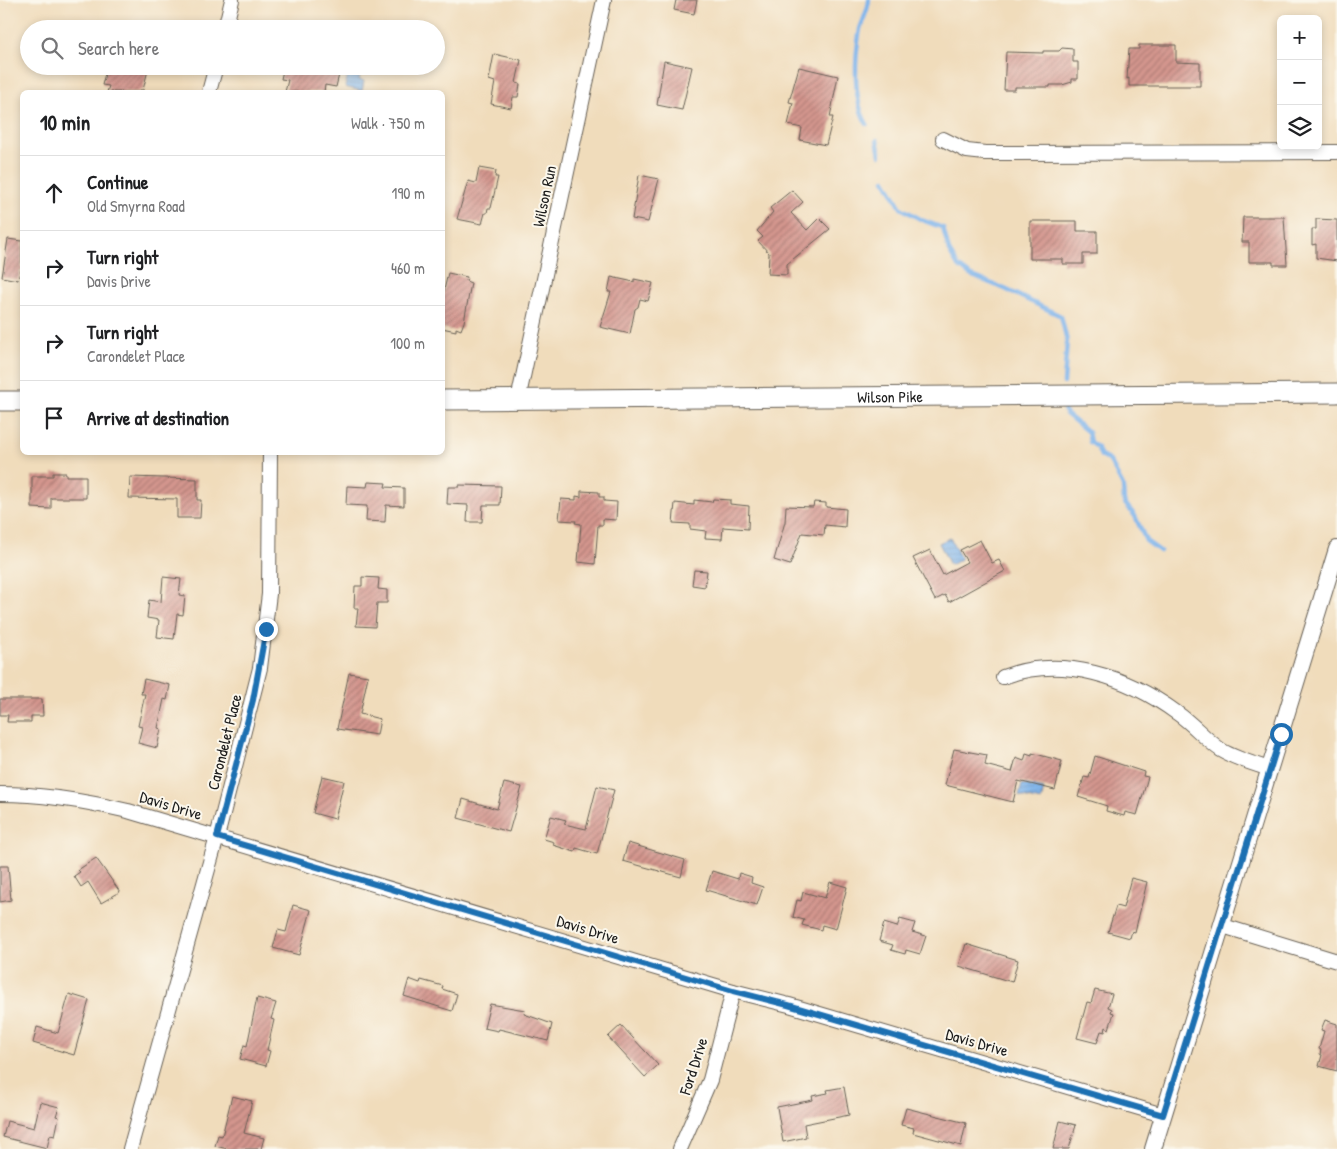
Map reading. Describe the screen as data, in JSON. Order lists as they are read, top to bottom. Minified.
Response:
{"streets":{"main road":["Wilson Pike"],"street":["Wilson Run","Carondelet Place","Davis Drive","Ford Drive"]},"crossings":[["Wilson Run","Wilson Pike"],["Carondelet Place","Davis Drive"],["Davis Drive","Ford Drive"]],"page":{"map_buttons":["+","−"],"search":"Search here","heading":["10 min","Walk · 750 m"],"list":[["Continue","Old Smyrna Road","190 m"],["Turn right","Davis Drive","460 m"],["Turn right","Carondelet Place","100 m"],"Arrive at destination"]}}
